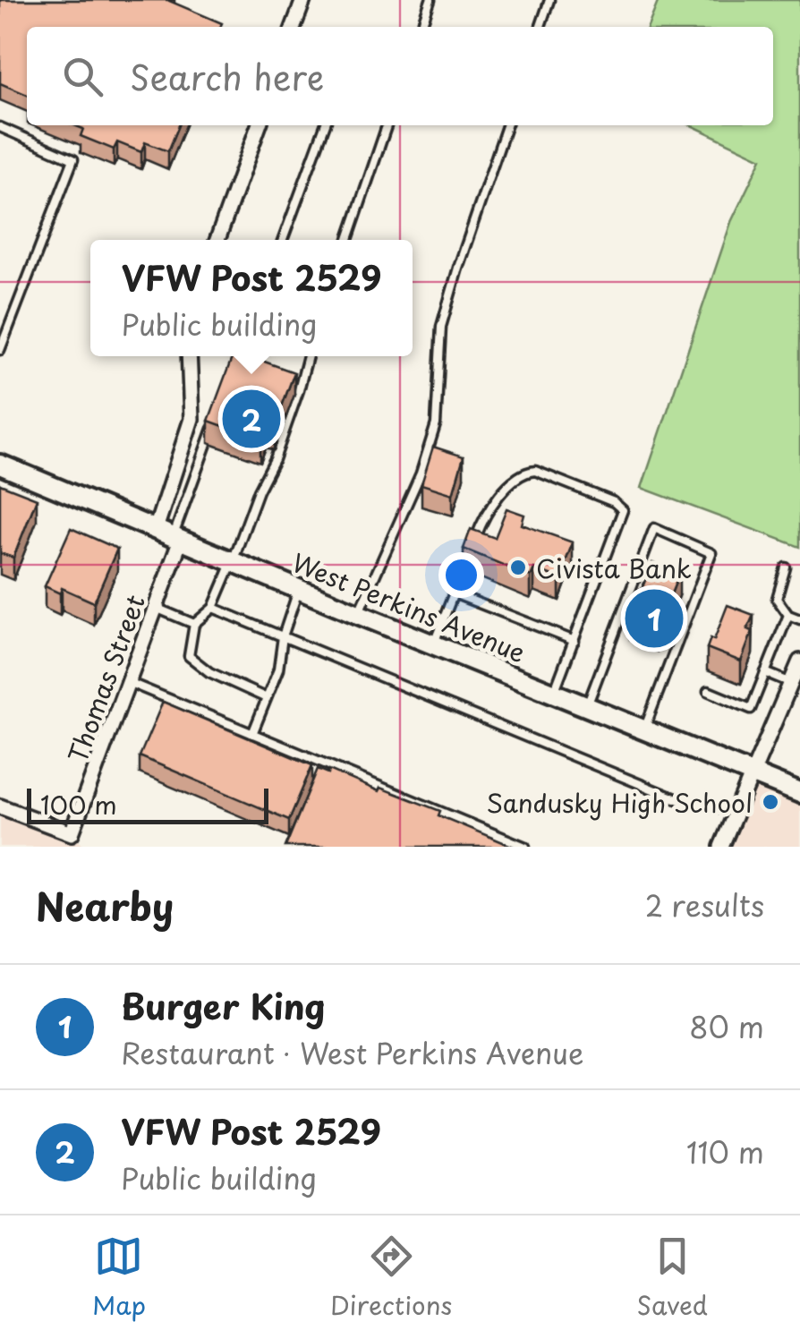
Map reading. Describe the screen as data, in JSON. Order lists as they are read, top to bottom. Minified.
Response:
{"streets":{"main road":["West Perkins Avenue"],"street":["Thomas Street"]},"crossings":[["West Perkins Avenue","Thomas Street"]],"places":["Civista Bank","Sandusky High School"],"scale_bar":"100 m","page":{"search":"Search here","popup":["VFW Post 2529","Public building"],"pins":["2","1"],"scale":"100 m","heading":["Nearby","2 results"],"list":[{"mark":"1","name":"Burger King","note":"Restaurant · West Perkins Avenue","value":"80 m"},{"mark":"2","name":"VFW Post 2529","note":"Public building","value":"110 m"}],"nav":["Map","Directions","Saved"]}}
